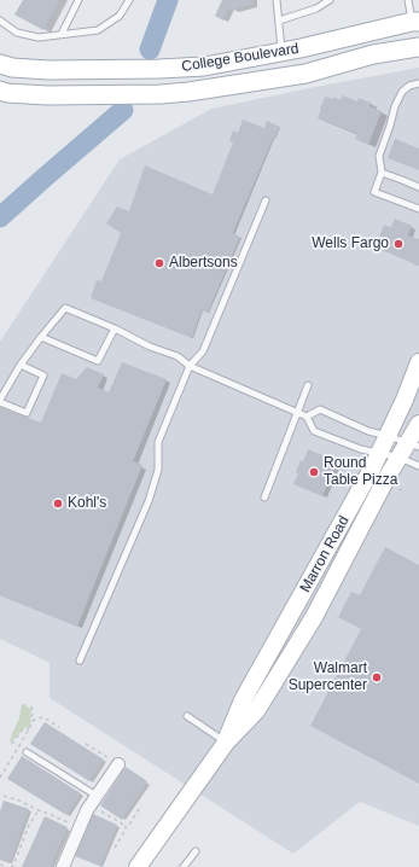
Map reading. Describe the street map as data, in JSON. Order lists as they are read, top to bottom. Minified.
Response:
{"streets":{"main road":["College Boulevard"],"street":["Marron Road"]},"places":["Wells Fargo","Albertsons","Round Table Pizza","Kohl's","Walmart Supercenter"]}
